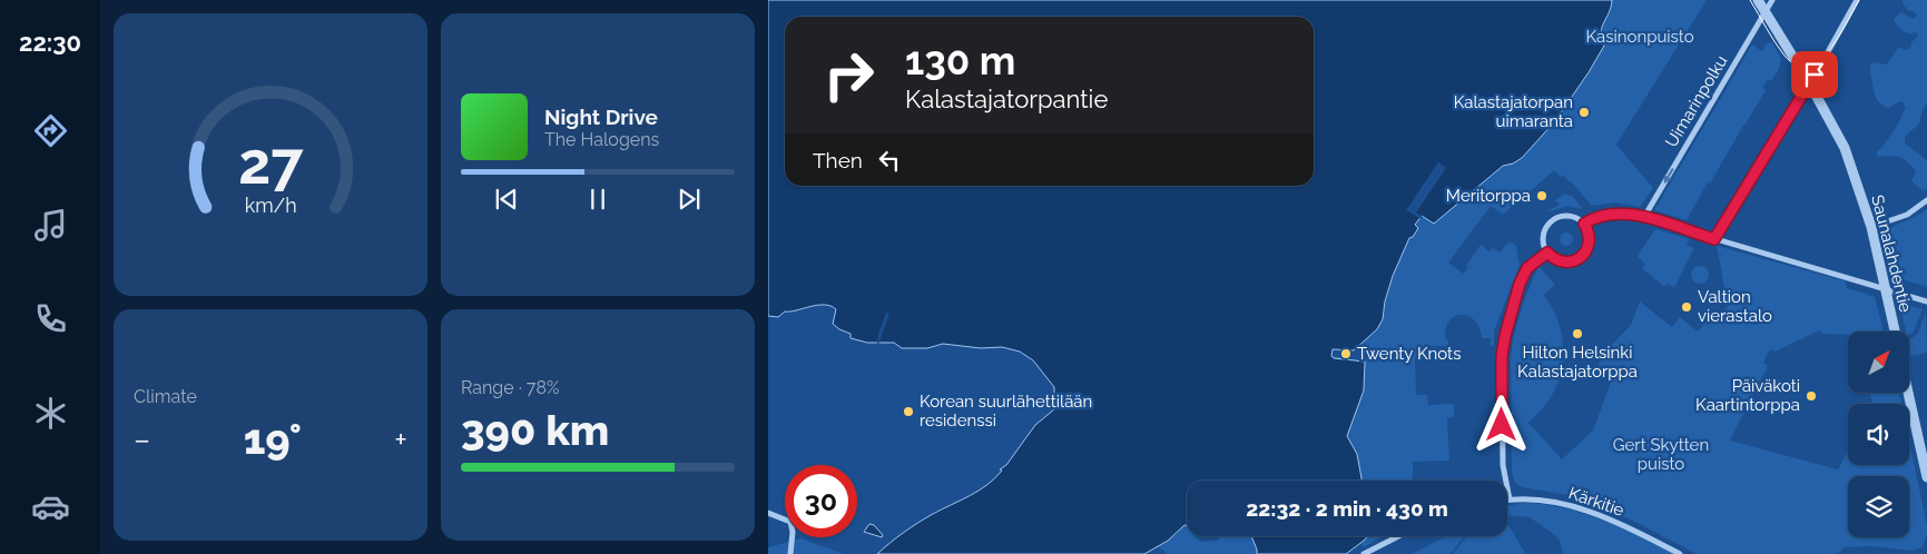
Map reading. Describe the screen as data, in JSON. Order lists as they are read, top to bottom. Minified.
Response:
{"streets":{"street":["Uimarinpolku","Saunalahdentie","Kärkitie"]},"crossings":[["Uimarinpolku","Saunalahdentie"]],"one_way":["Uimarinpolku"],"parks":["Kasinonpuisto","Gert Skytten puisto"],"places":["Kalastajatorpan uimaranta","Meritorppa","Valtion vierastalo","Hilton Helsinki Kalastajatorppa","Twenty Knots","Päiväkoti Kaartintorppa","Korean suurlähettilään residenssi"],"north":"top right","page":{"tabs":"22:30","turn":["130 m","Kalastajatorpantie"],"song":["Night Drive","The Halogens"],"then":"Then","tile":["Climate",["Range · 78%","390 km"]],"heat":["−","19°","+"],"limit":"30","trip":"22:32 · 2 min · 430 m","gauge":["27","km/h"]}}
